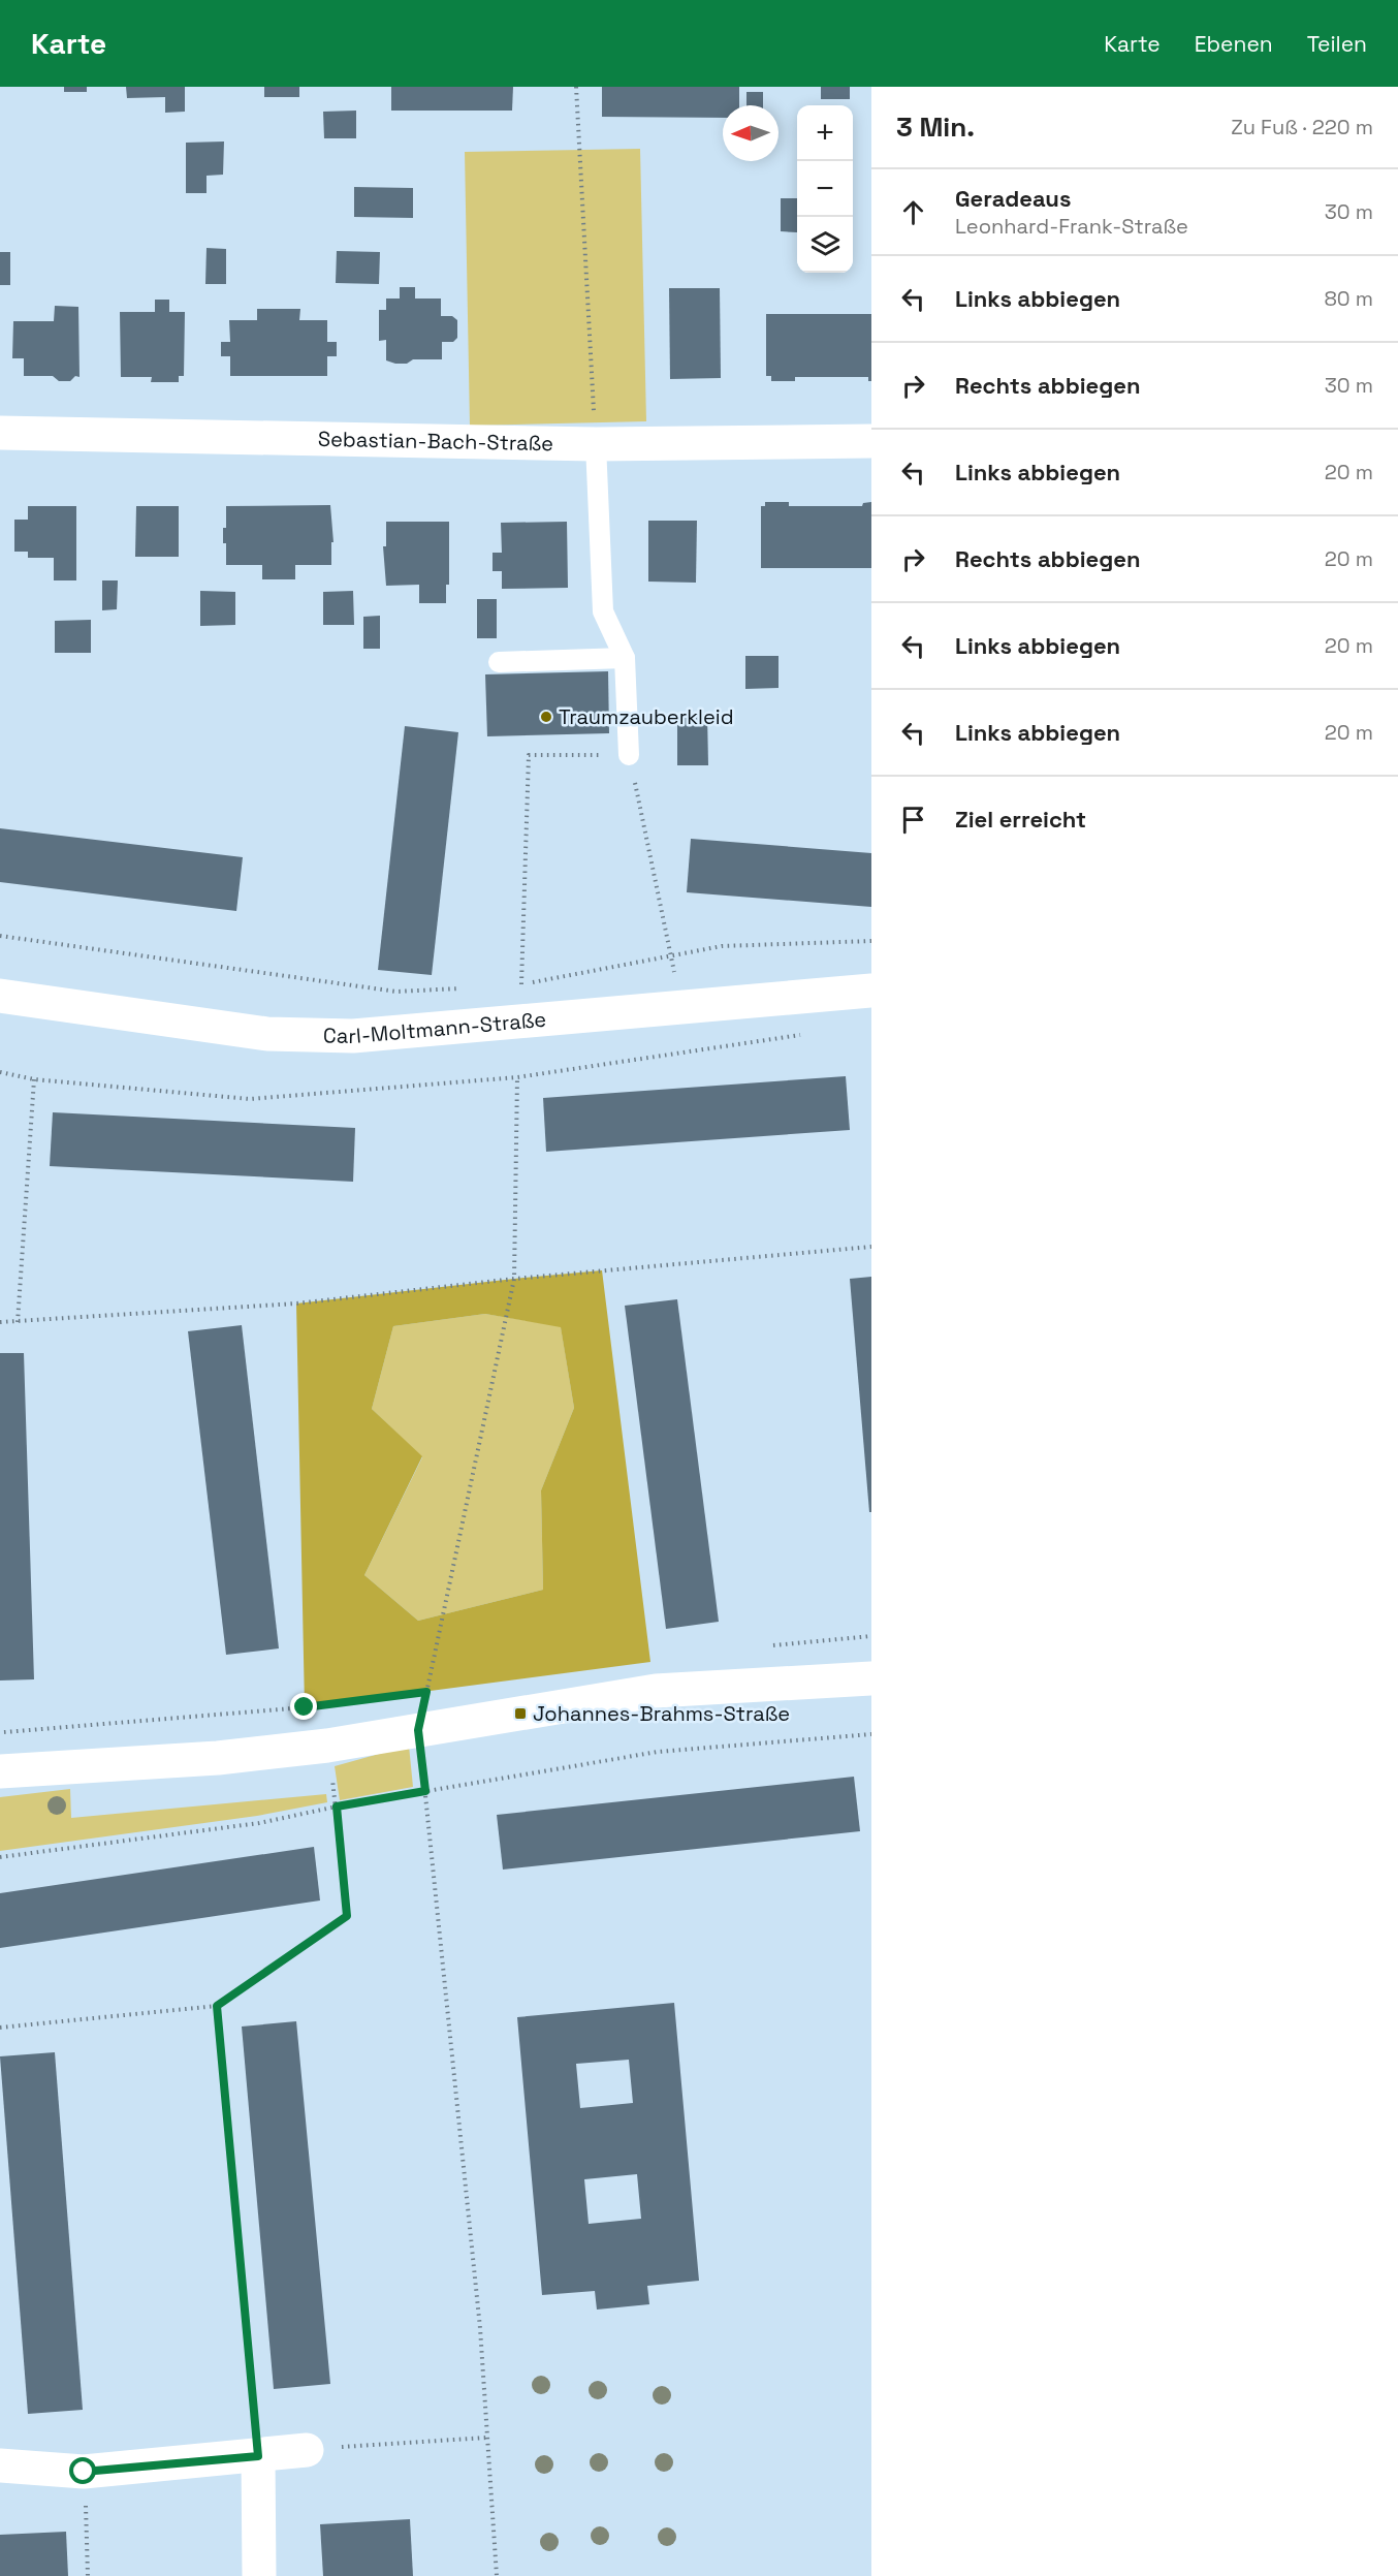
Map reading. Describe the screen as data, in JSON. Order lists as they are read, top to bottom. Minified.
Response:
{"streets":{"street":["Sebastian-Bach-Straße","Carl-Moltmann-Straße"]},"places":{"other":["Traumzauberkleid"],"transit":["Johannes-Brahms-Straße"]},"north":"left","page":{"header":"Karte","nav":["Karte","Ebenen","Teilen"],"heading":["3 Min.","Zu Fuß · 220 m"],"map_buttons":["+","−"],"list":[["Geradeaus","Leonhard-Frank-Straße","30 m"],["Links abbiegen","80 m"],["Rechts abbiegen","30 m"],["Links abbiegen","20 m"],["Rechts abbiegen","20 m"],["Links abbiegen","20 m"],["Links abbiegen","20 m"],"Ziel erreicht"]}}
